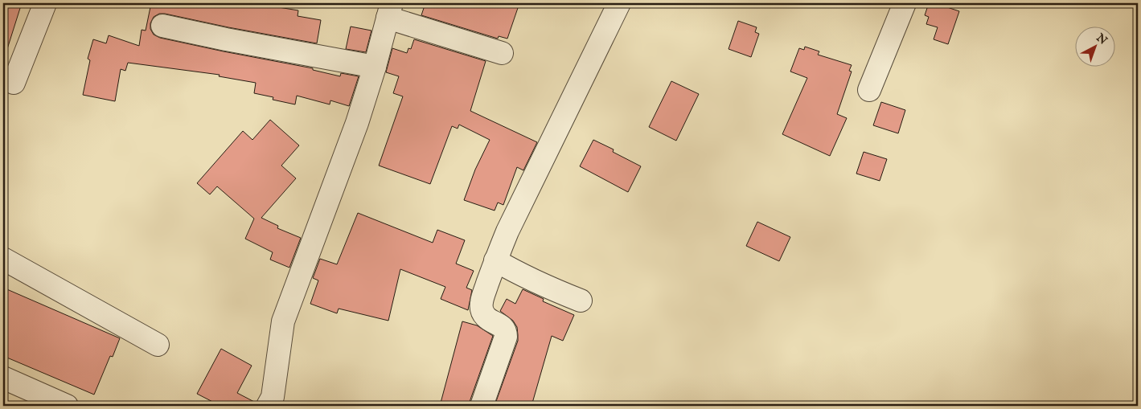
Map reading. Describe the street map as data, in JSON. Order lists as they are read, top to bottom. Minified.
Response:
{"north":"top right"}
